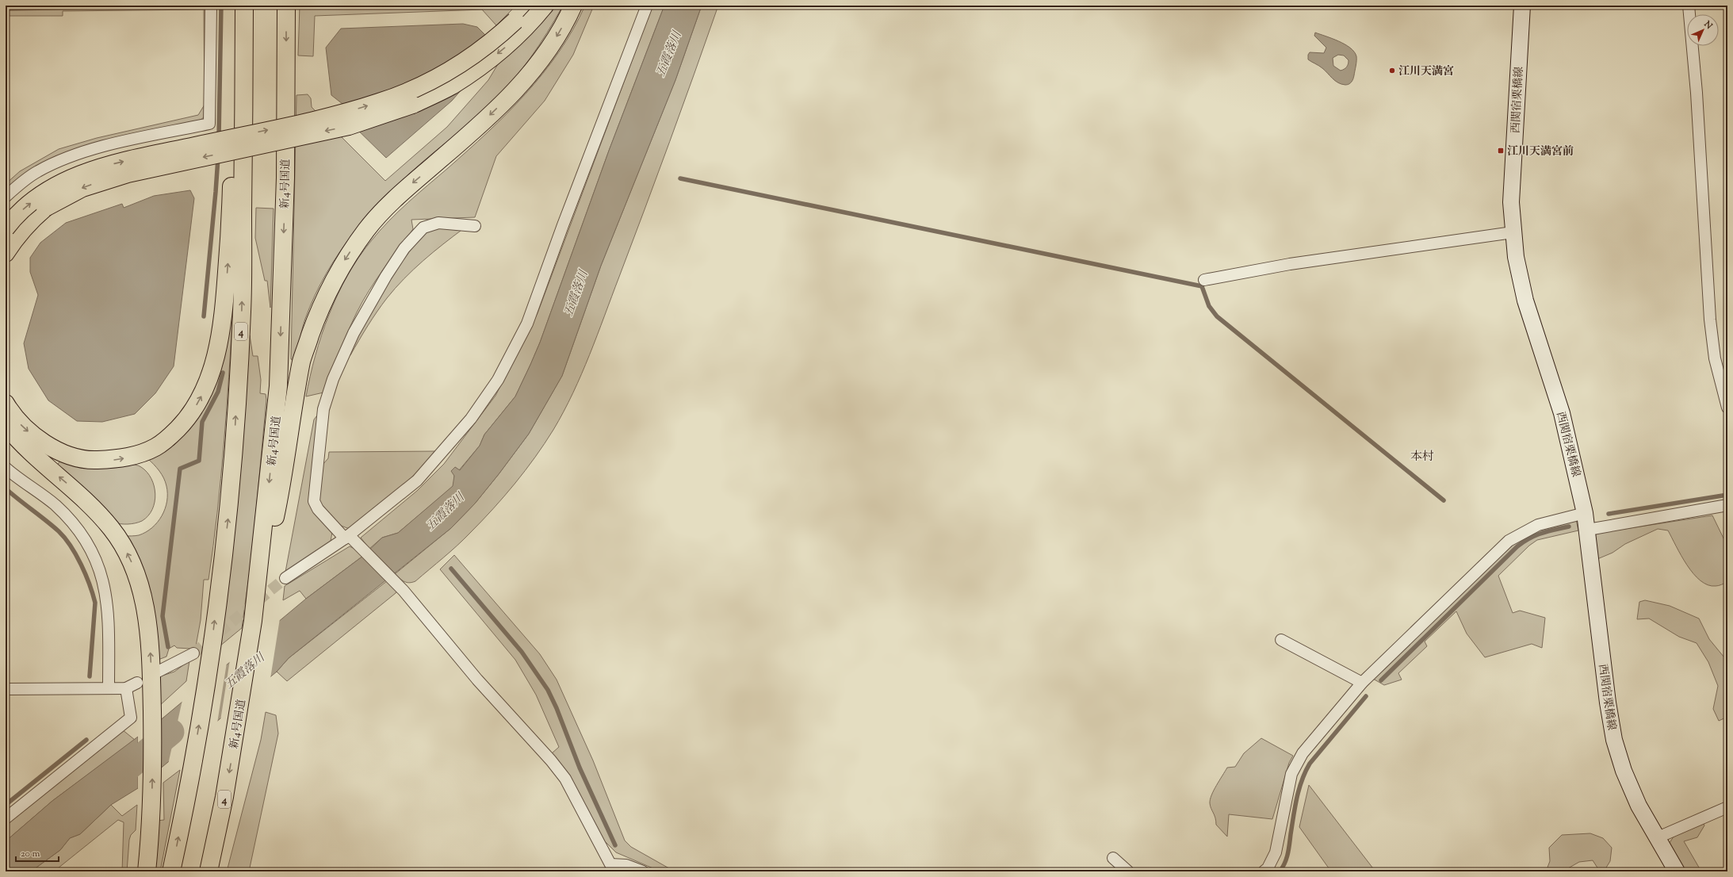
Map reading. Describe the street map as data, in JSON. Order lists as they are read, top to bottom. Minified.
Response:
{"streets":{"highway":["新4号国道","4"],"main road":["西関宿栗橋線"]},"districts":["本村"],"water":["五霞落川"],"places":{"other":["江川天満宮"],"transit":["江川天満宮前"]},"scale_bar":"20 m","north":"top right"}
